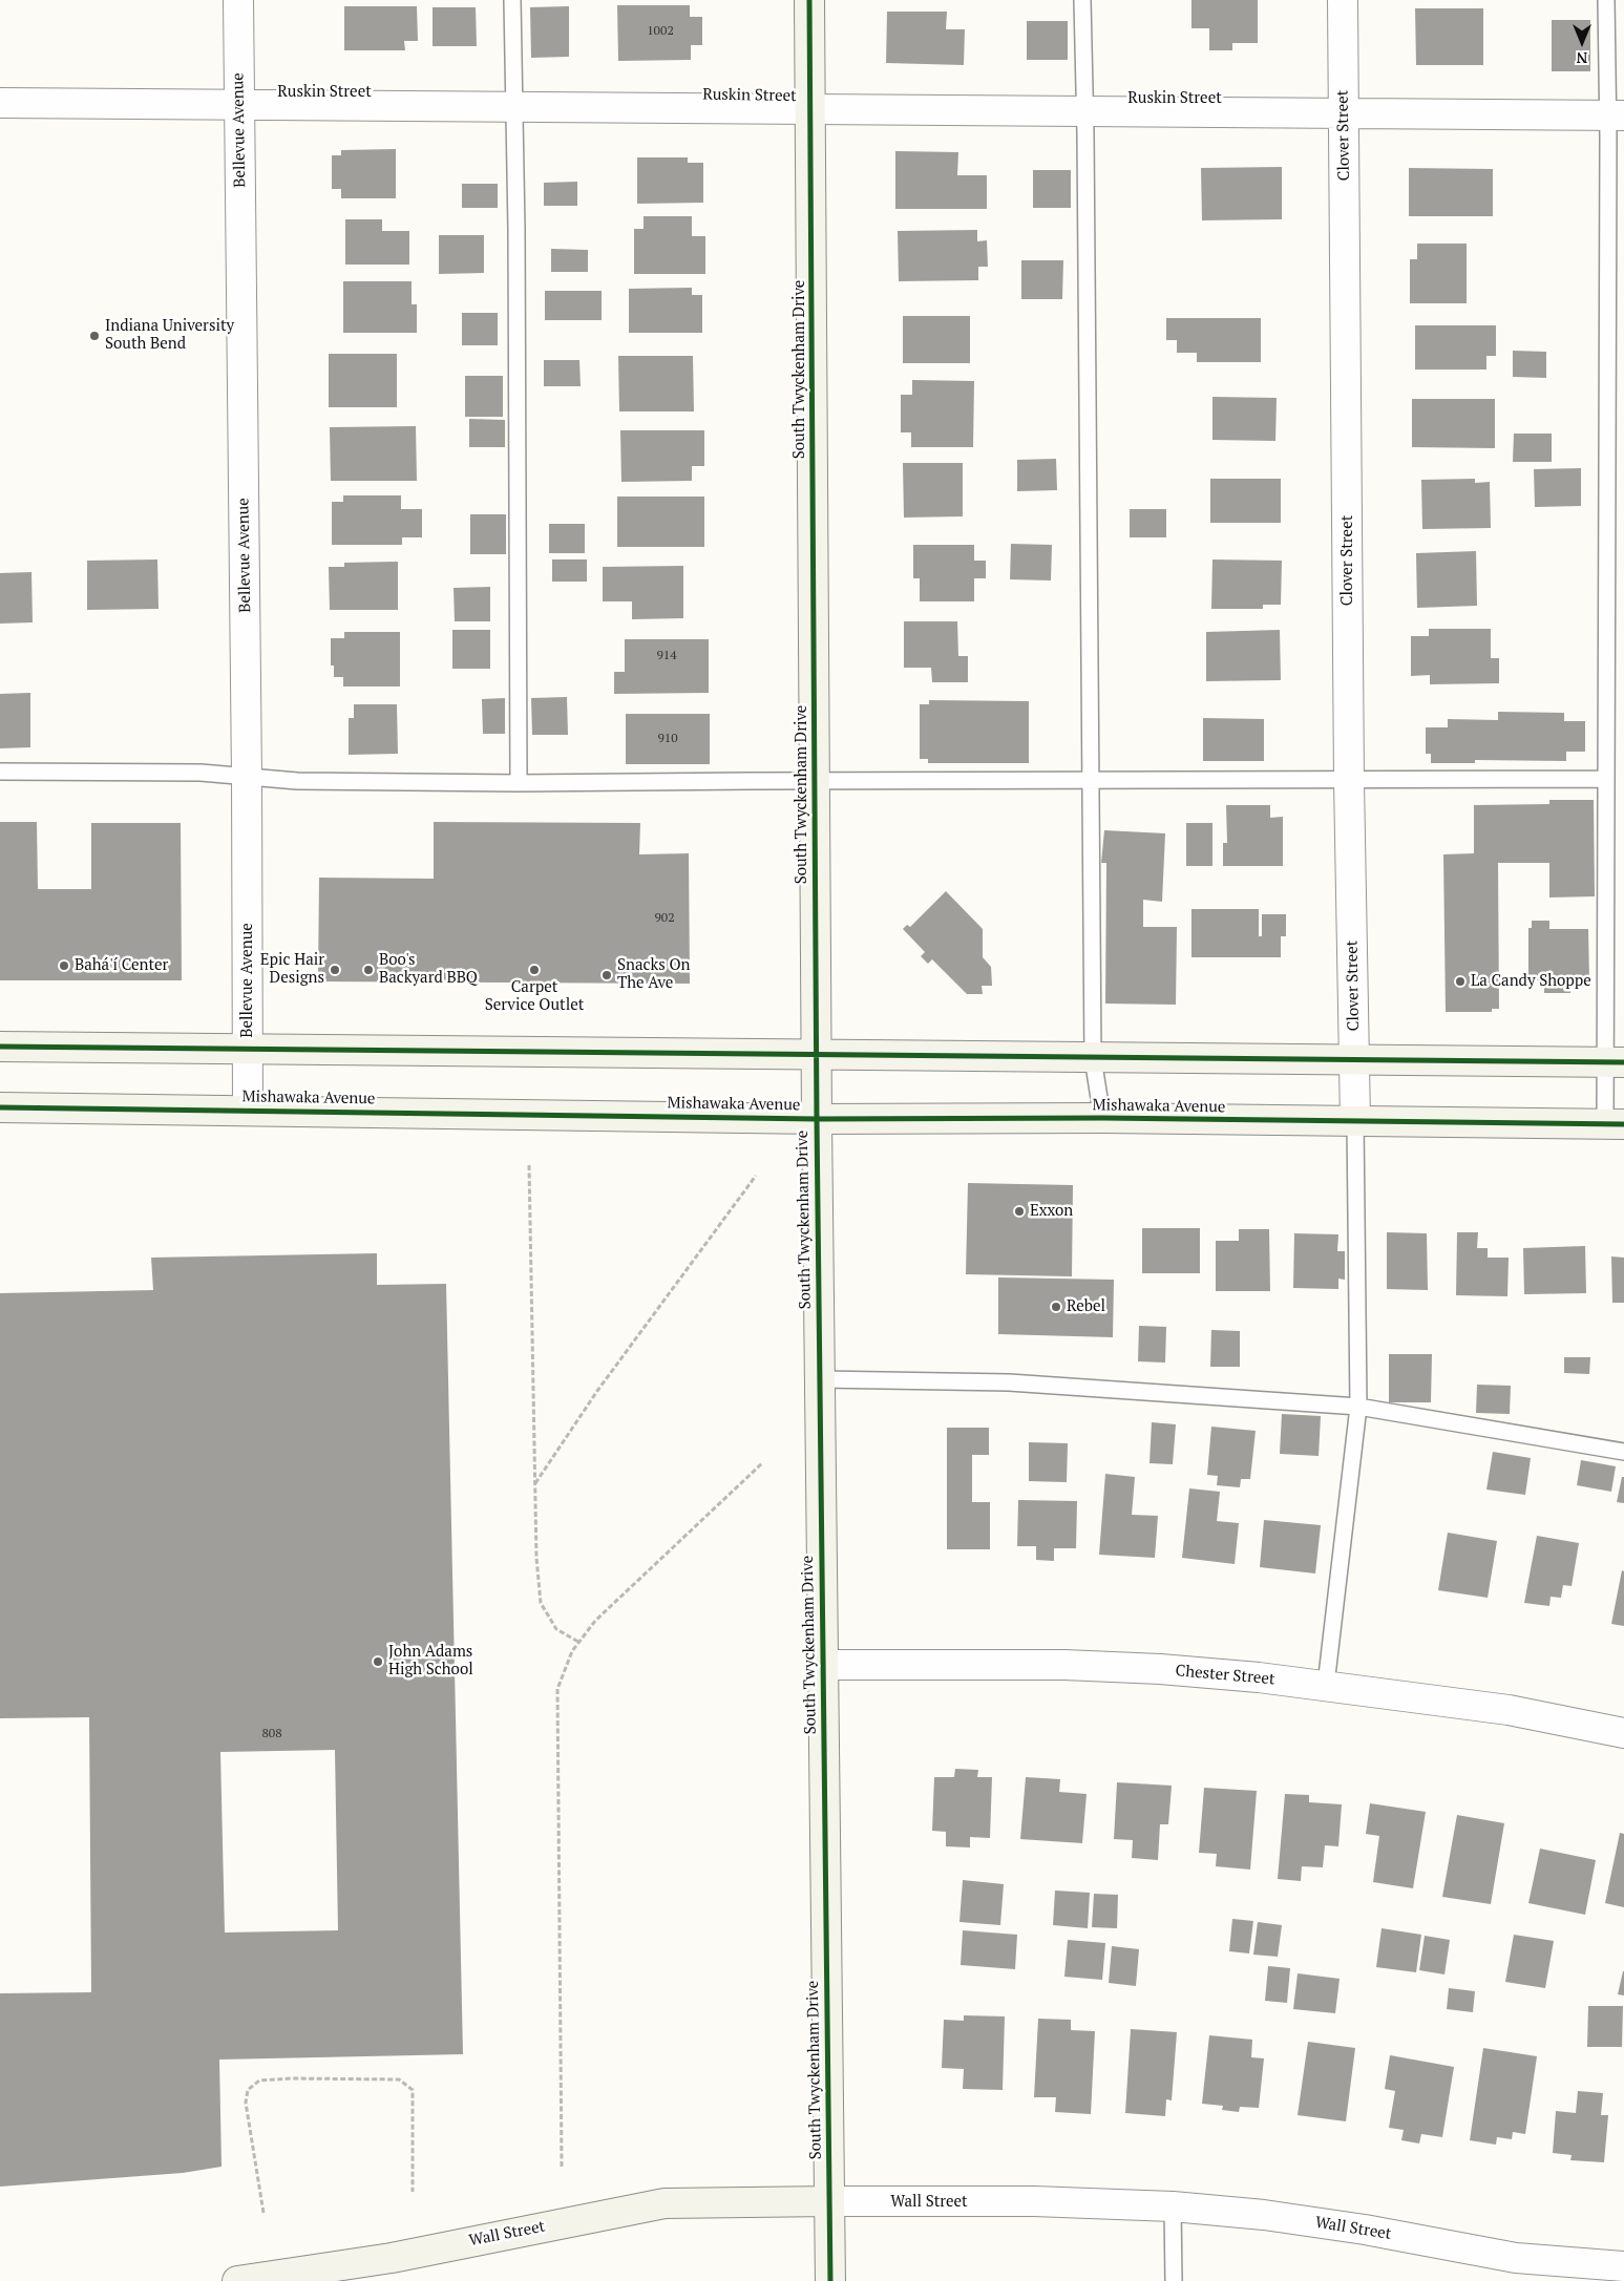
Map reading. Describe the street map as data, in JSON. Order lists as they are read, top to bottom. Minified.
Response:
{"streets":{"main road":["South Twyckenham Drive","Mishawaka Avenue","Wall Street"],"street":["Ruskin Street","Bellevue Avenue","Clover Street","Chester Street"]},"crossings":[["Ruskin Street","Bellevue Avenue"],["Ruskin Street","Clover Street"],["Ruskin Street","South Twyckenham Drive"],["Bellevue Avenue","Mishawaka Avenue"],["Clover Street","Mishawaka Avenue"],["South Twyckenham Drive","Mishawaka Avenue"],["South Twyckenham Drive","Chester Street"],["South Twyckenham Drive","Wall Street"]],"places":["Indiana University South Bend","Bahá'í Center","Epic Hair Designs","Boo's Backyard BBQ","Carpet Service Outlet","Snacks On The Ave","La Candy Shoppe","Exxon","Rebel","John Adams High School"],"house_numbers":["1002","914","910","902","808"],"north":"bottom"}
